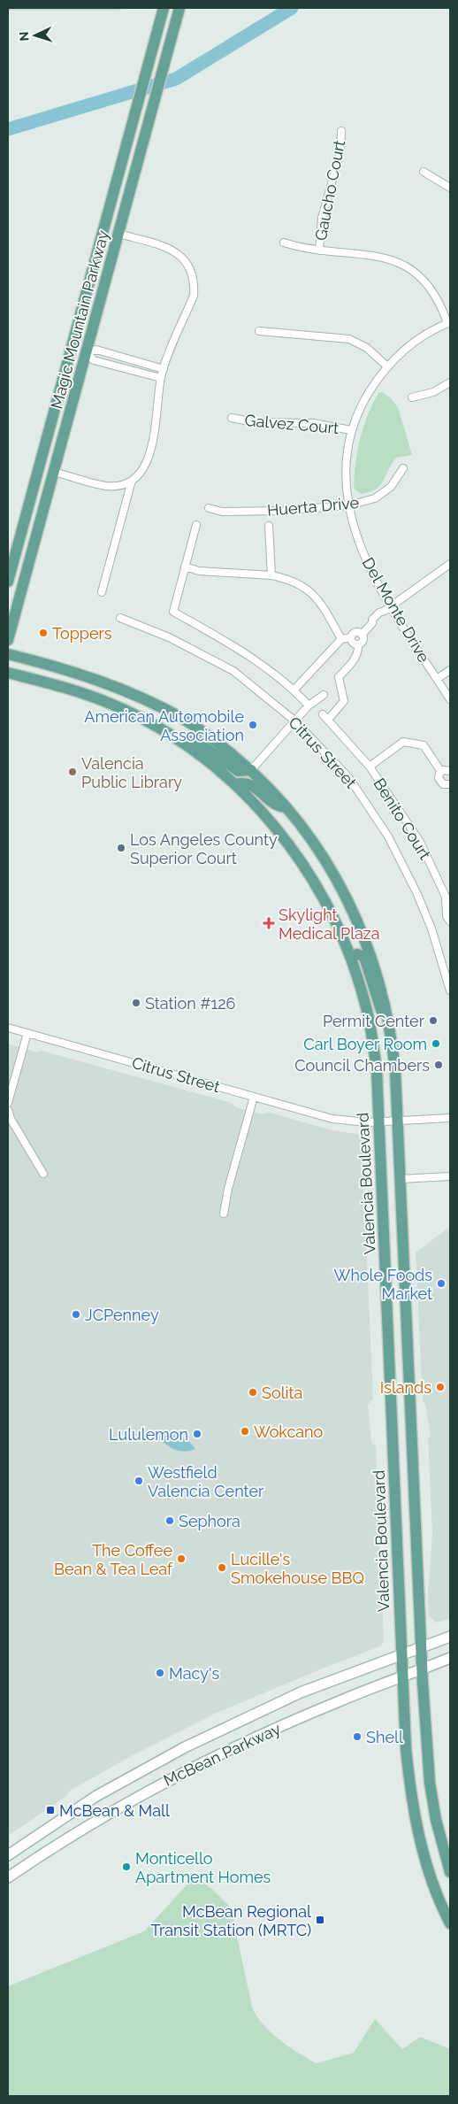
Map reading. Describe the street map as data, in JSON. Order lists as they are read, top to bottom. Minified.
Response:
{"streets":{"main road":["Magic Mountain Parkway","Valencia Boulevard","McBean Parkway"],"street":["Gaucho Court","Galvez Court","Huerta Drive","Del Monte Drive","Citrus Street","Benito Court"]},"crossings":[["Galvez Court","Del Monte Drive"],["Huerta Drive","Del Monte Drive"],["Citrus Street","Valencia Boulevard"],["Valencia Boulevard","McBean Parkway"]],"places":{"other":["Toppers","American Automobile Association","Valencia Public Library","Los Angeles County Superior Court","Station #126","Permit Center","Carl Boyer Room","Council Chambers","Whole Foods Market","JCPenney","Islands","Solita","Wokcano","Lululemon","Westfield Valencia Center","Sephora","The Coffee Bean & Tea Leaf","Lucille's Smokehouse BBQ","Macy's","Shell","Monticello Apartment Homes"],"health":["Skylight Medical Plaza"],"transit":["McBean & Mall","McBean Regional Transit Station (MRTC)"]},"north":"left"}
